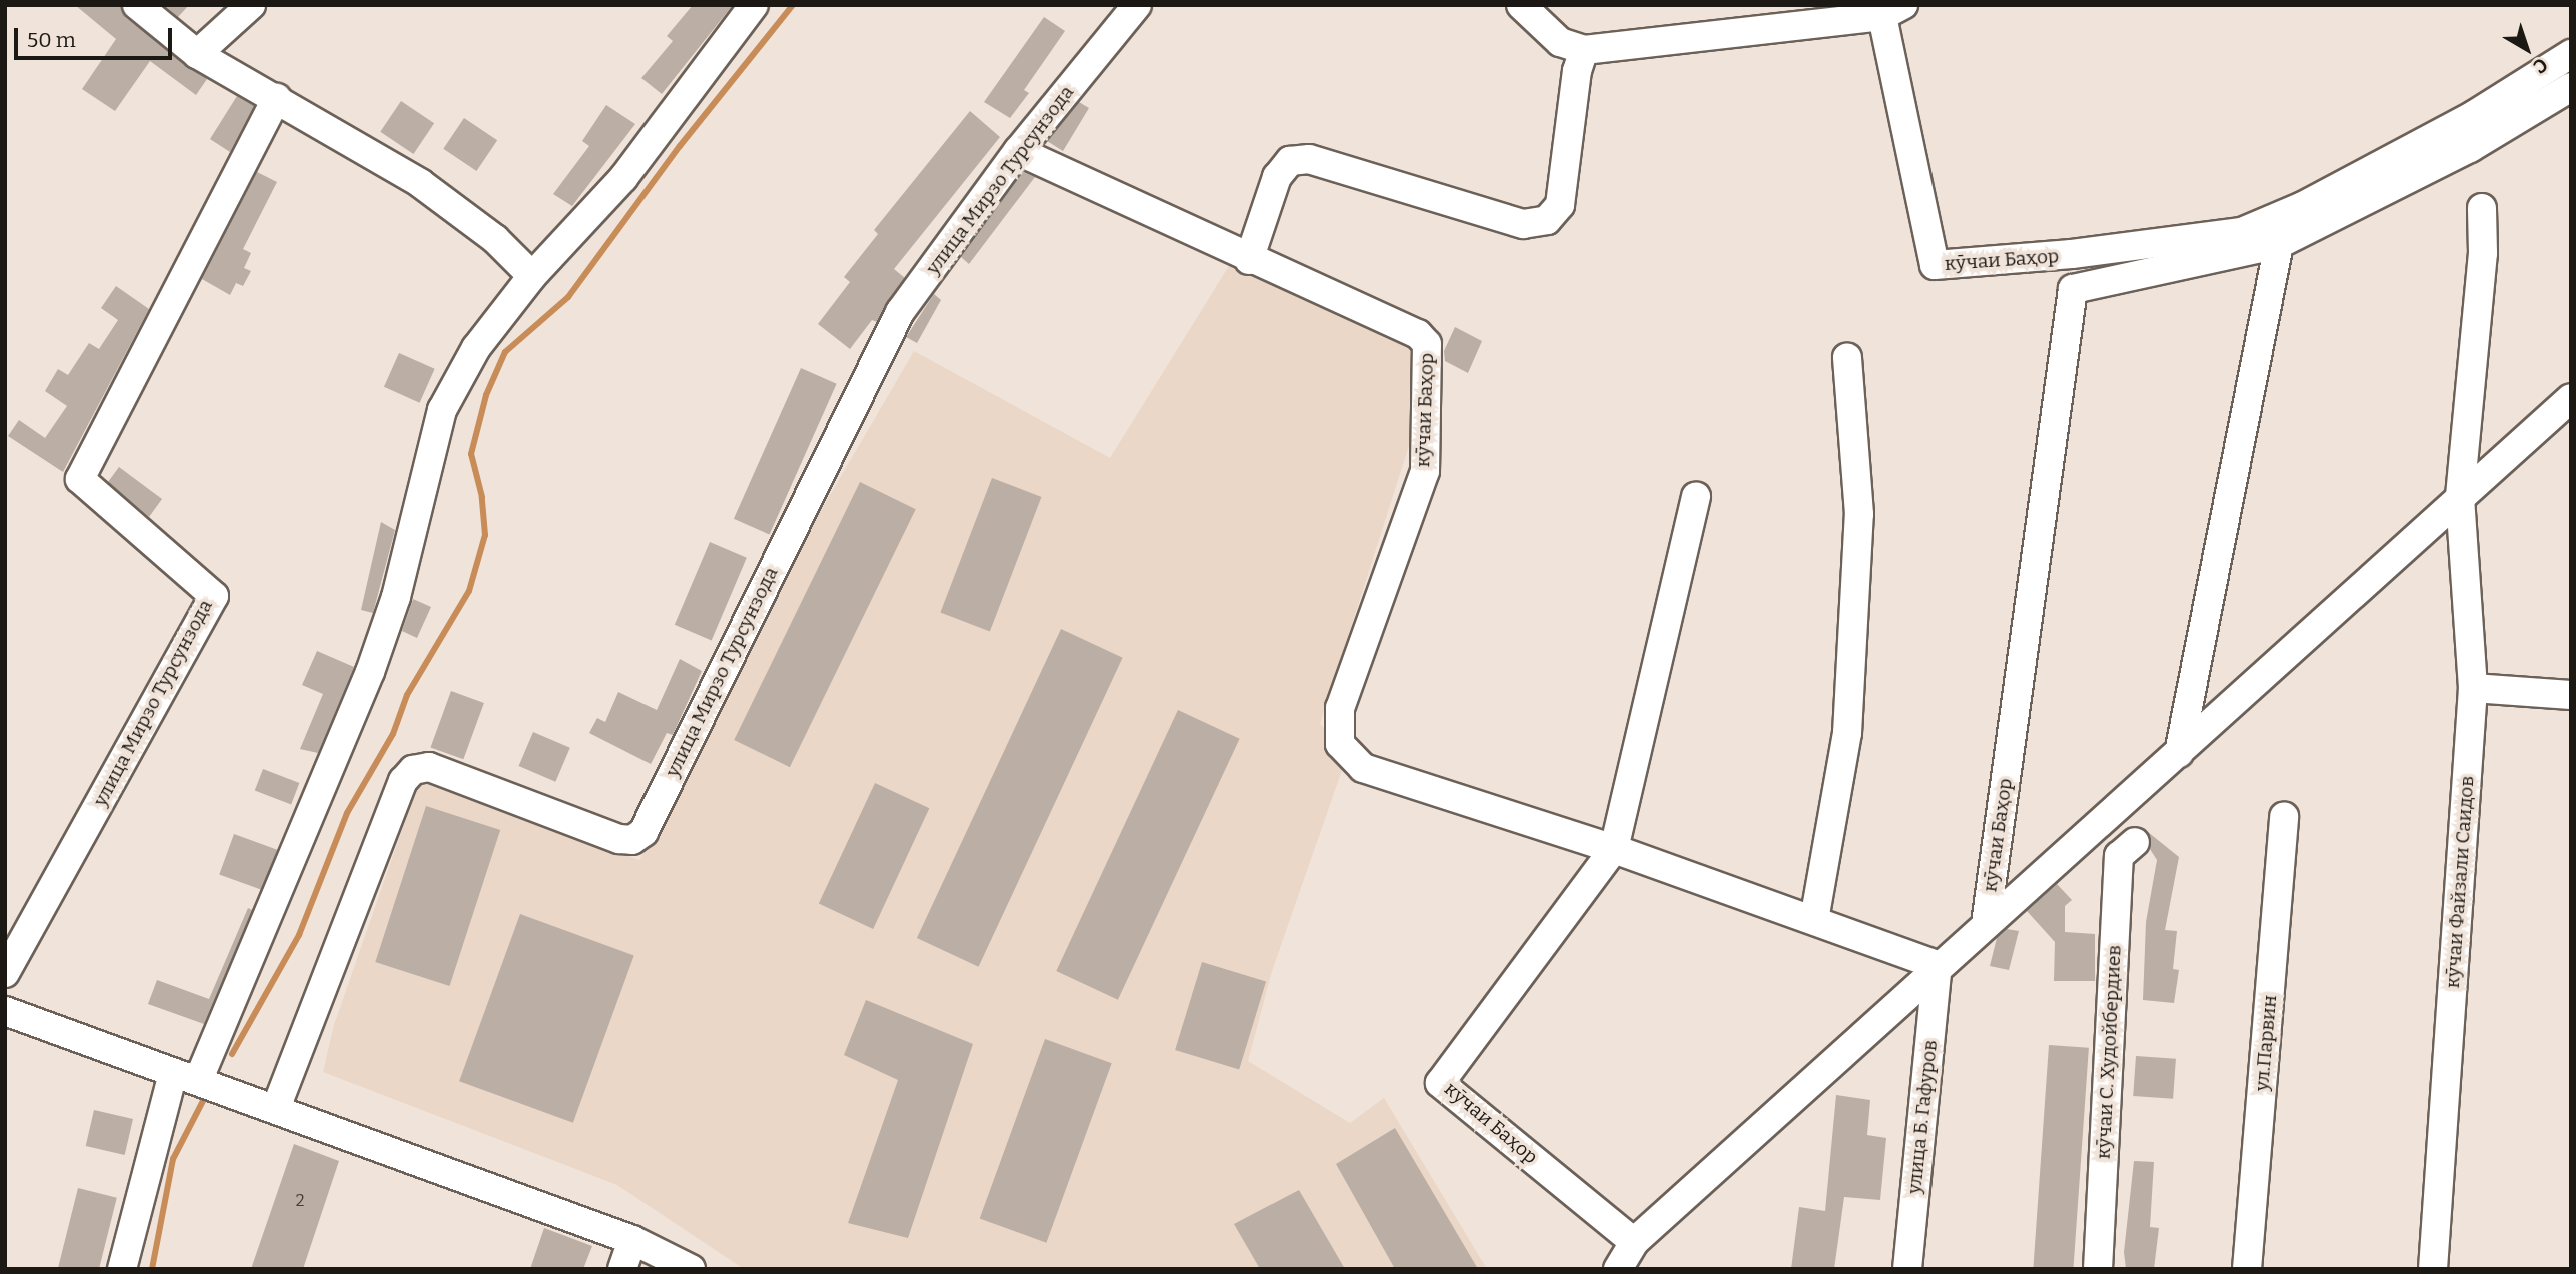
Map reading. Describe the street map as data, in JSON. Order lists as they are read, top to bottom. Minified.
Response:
{"streets":{"street":["улица Мирзо Турсунзода","кӯчаи Баҳор","кӯчаи Файзали Саидов","ул.Парвин","кӯчаи С. Худойбердиев","улица Б. Гафуров"]},"crossings":[["улица Мирзо Турсунзода","кӯчаи Баҳор"],["кӯчаи Баҳор","кӯчаи Файзали Саидов"],["кӯчаи Баҳор","улица Б. Гафуров"]],"house_numbers":["2"],"scale_bar":"50 m","north":"bottom right"}
